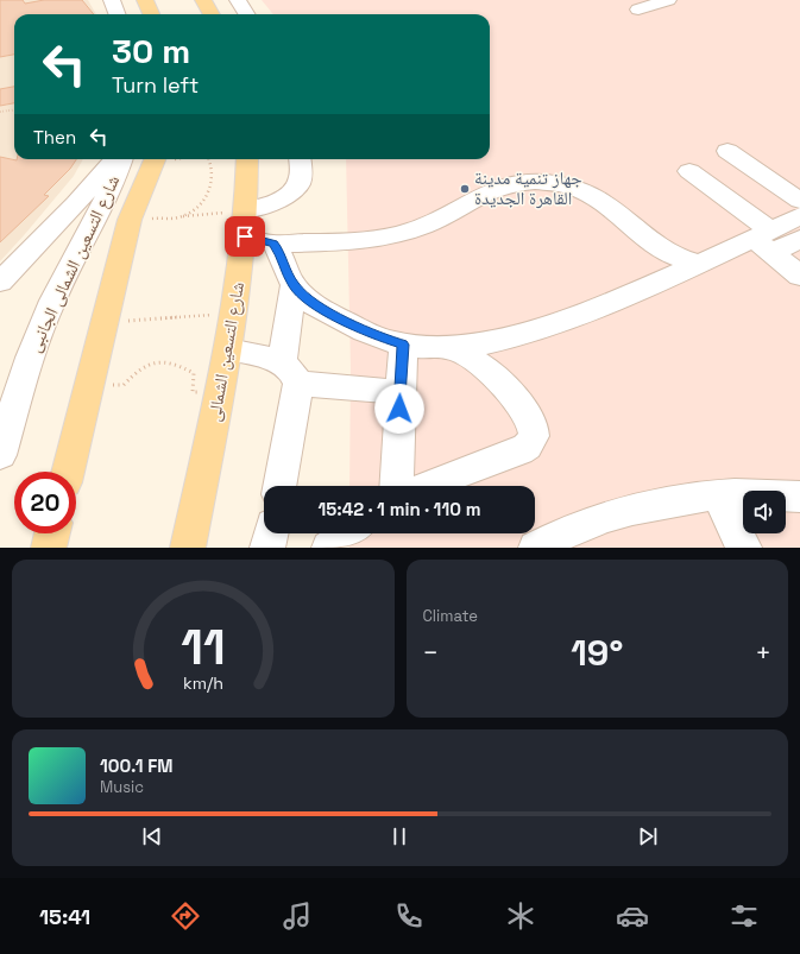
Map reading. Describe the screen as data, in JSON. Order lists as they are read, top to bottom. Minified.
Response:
{"streets":{"main road":["شارع التسعين الشمالى"],"street":["شارع التسعين الشمالى الجانبى"]},"places":["جهاز تنمية مدينة القاهرة الجديدة"],"page":{"turn":["30 m","Turn left"],"then":"Then","limit":"20","trip":"15:42 · 1 min · 110 m","tile":"Climate","heat":["−","19°","+"],"song":["100.1 FM","Music"],"tabs":"15:41","gauge":["11","km/h"]}}
